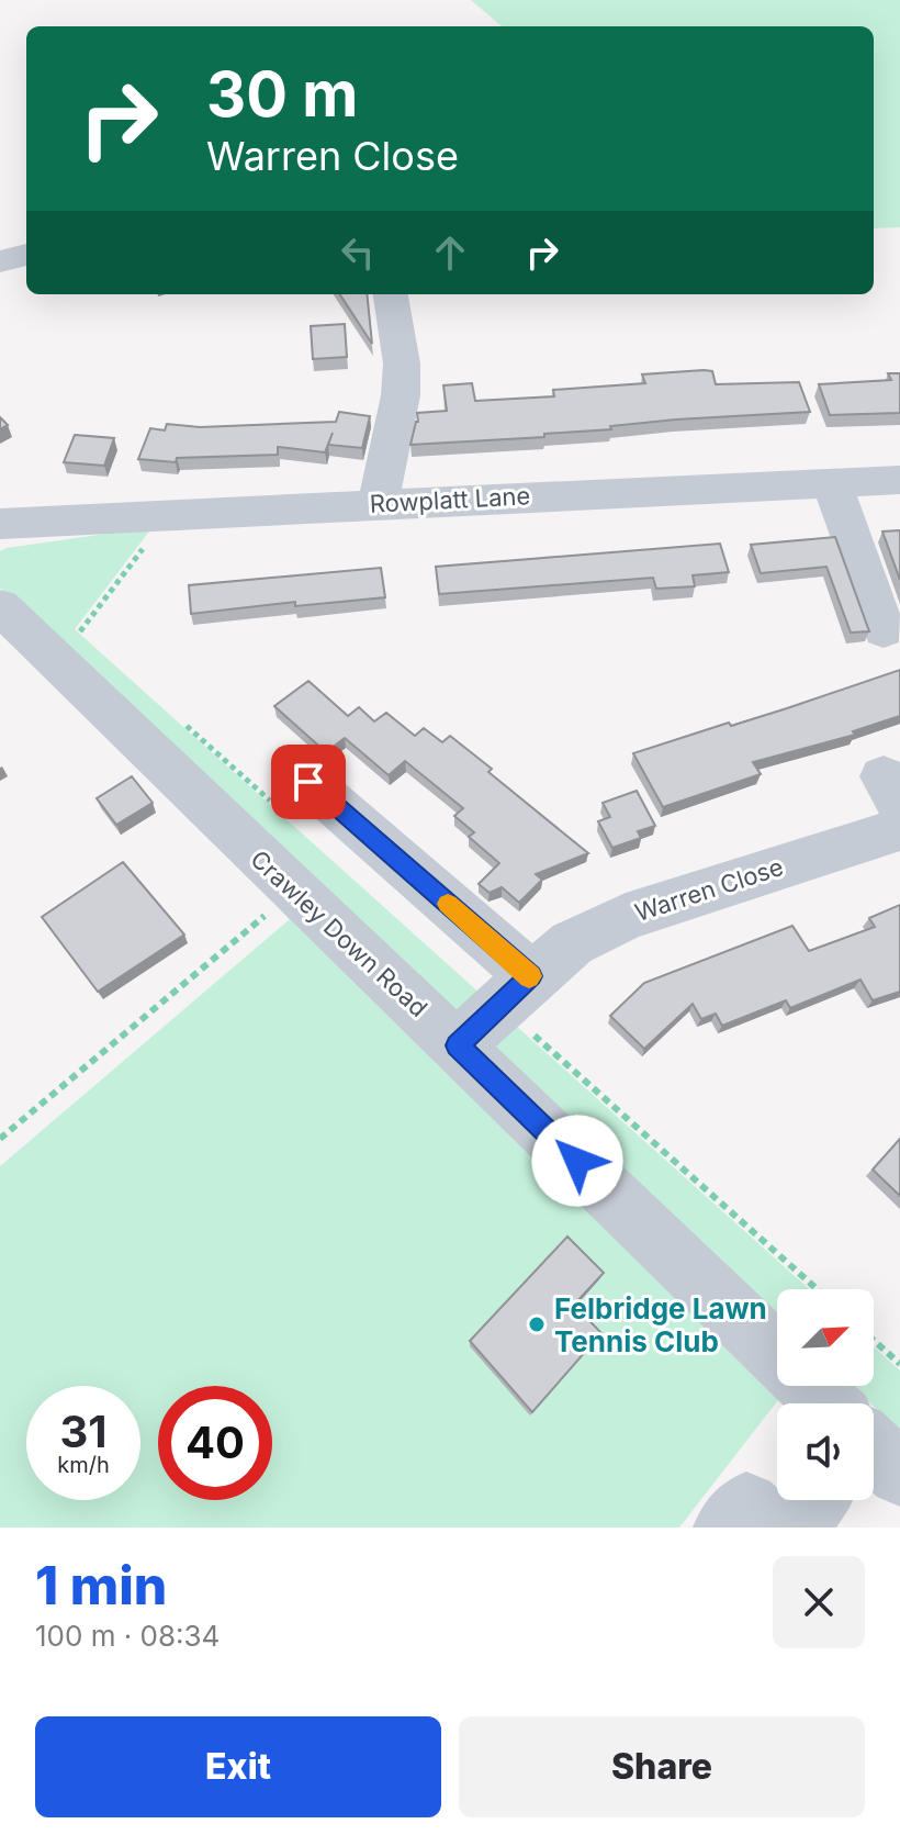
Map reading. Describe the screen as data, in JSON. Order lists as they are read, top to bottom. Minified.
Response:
{"streets":{"street":["Rowplatt Lane","Warren Close","Crawley Down Road"]},"crossings":[["Warren Close","Crawley Down Road"]],"places":["Felbridge Lawn Tennis Club"],"north":"top right","page":{"turn":["30 m","Warren Close"],"speed":"31 km/h","limit":"40","heading":["1 min","100 m · 08:34"],"buttons":["Exit","Share"]}}
